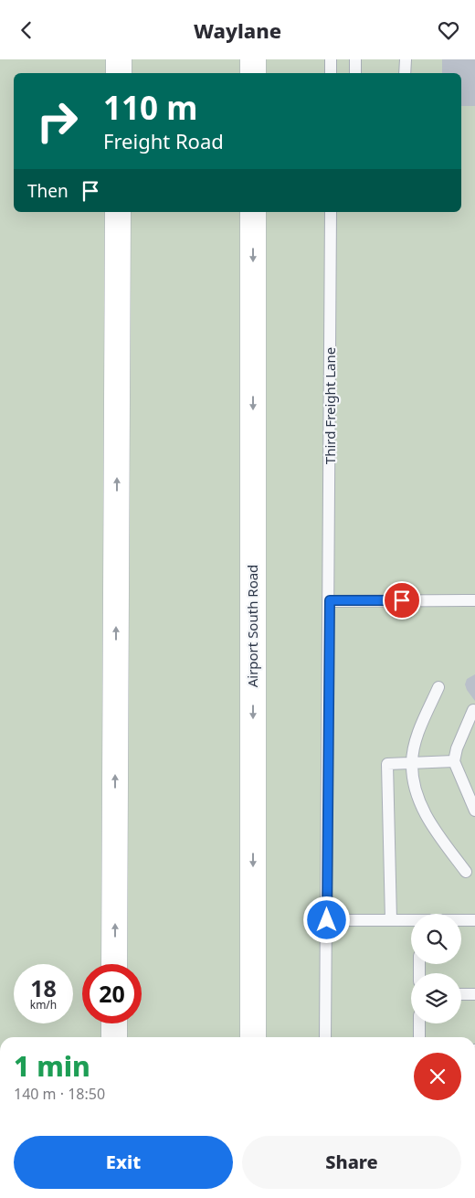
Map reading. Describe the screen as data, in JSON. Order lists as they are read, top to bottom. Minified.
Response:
{"streets":{"main road":["Airport South Road"],"lane":["Third Freight Lane"]},"page":{"header":"Waylane","turn":["110 m","Freight Road"],"then":"Then","speed":"18 km/h","limit":"20","heading":["1 min","140 m · 18:50"],"buttons":["Exit","Share"]}}
